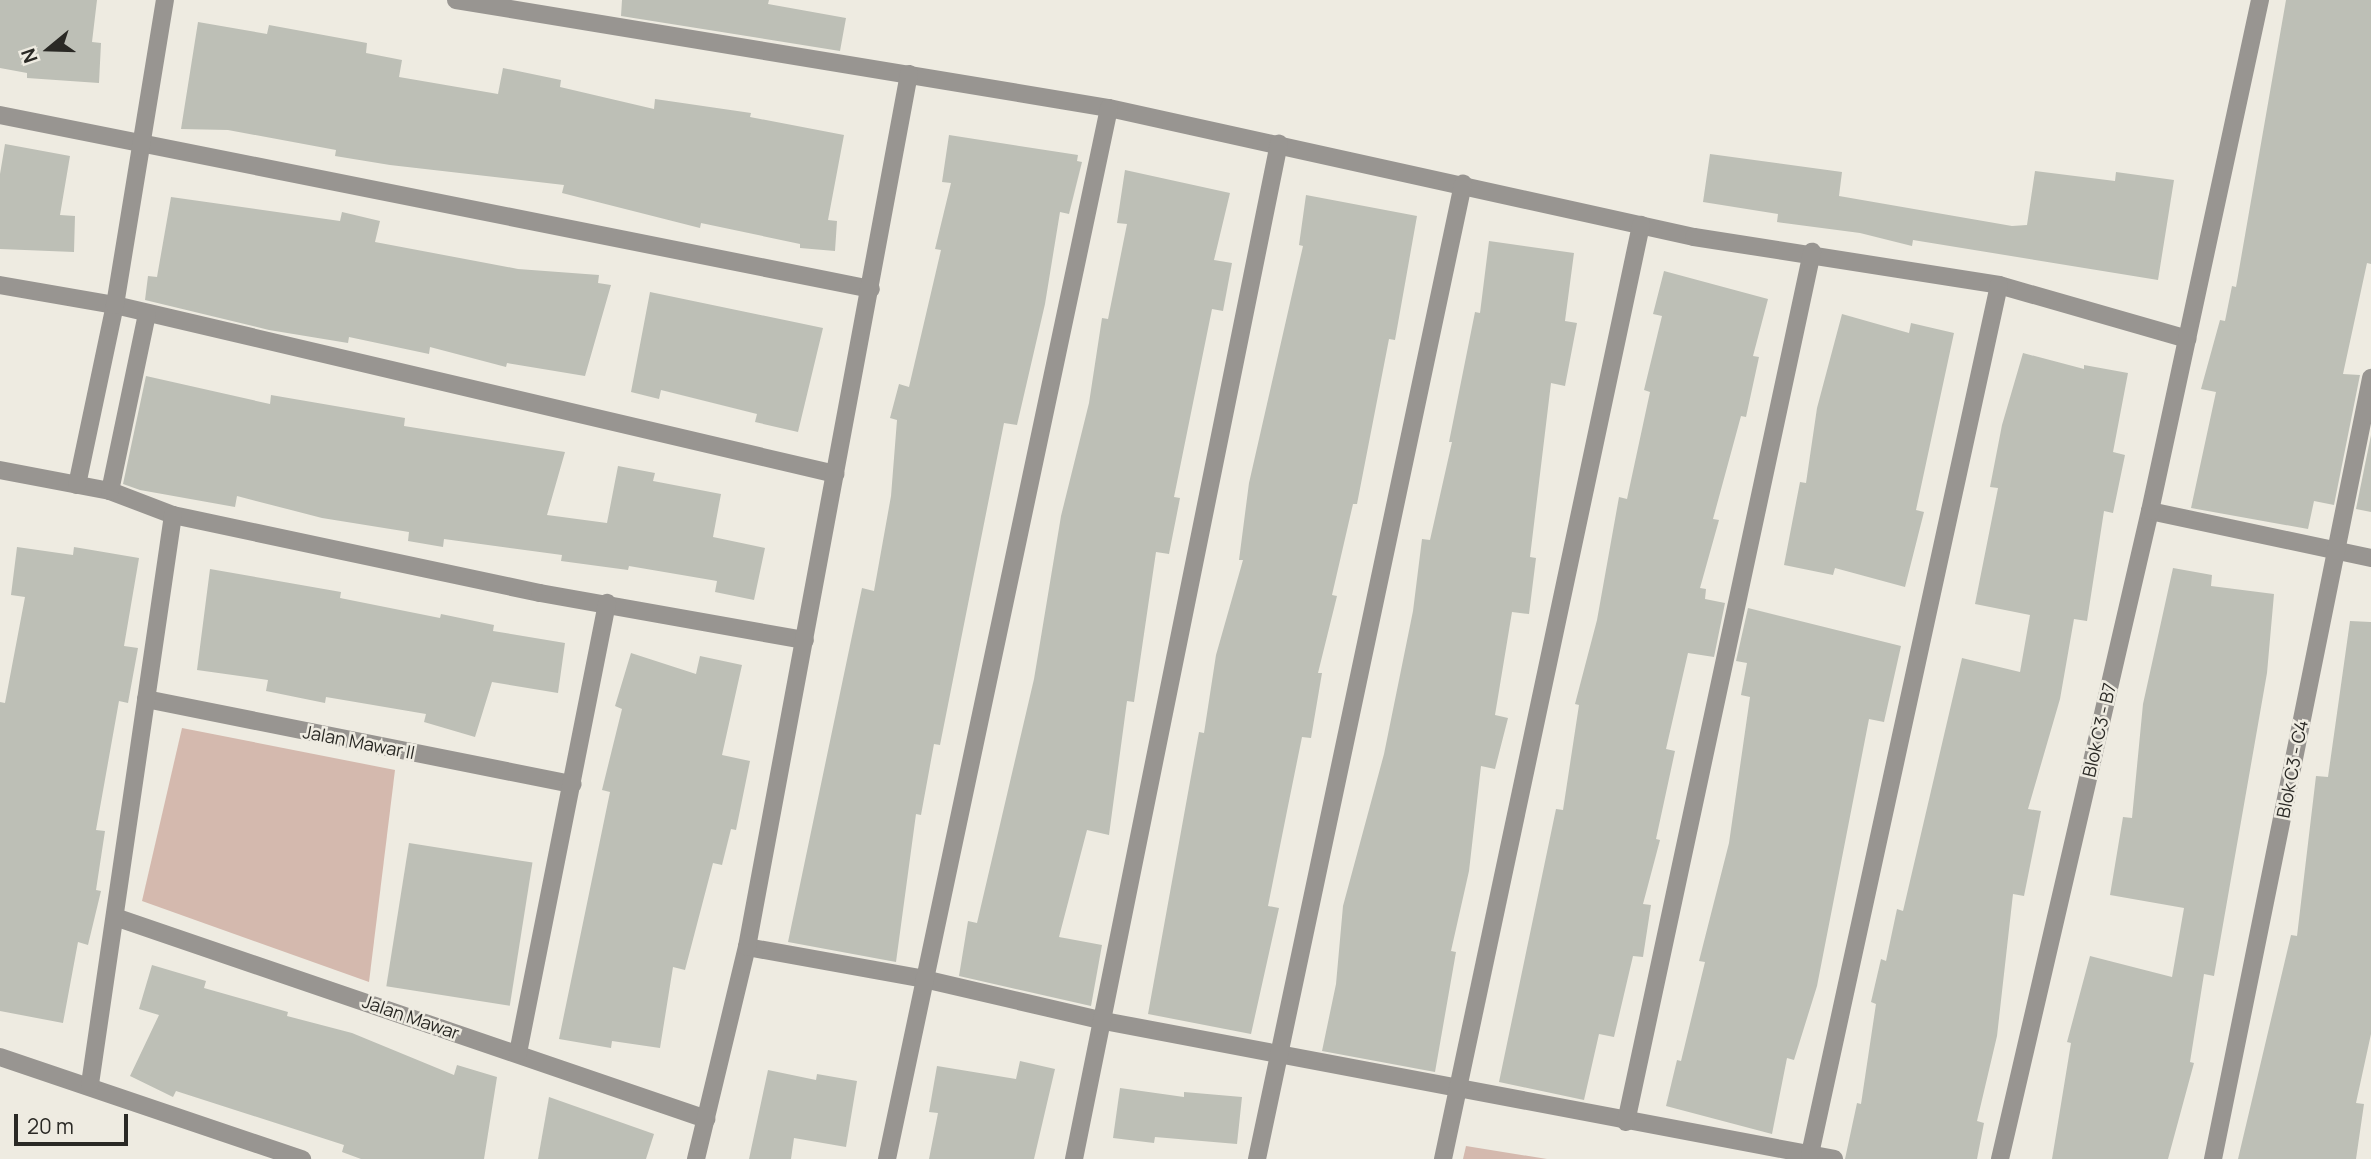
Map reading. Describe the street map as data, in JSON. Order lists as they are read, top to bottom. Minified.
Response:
{"streets":{"street":["Blok C3 - B7","Jalan Mawar II","Blok C3 - C4","Jalan Mawar"]},"scale_bar":"20 m","north":"left"}
